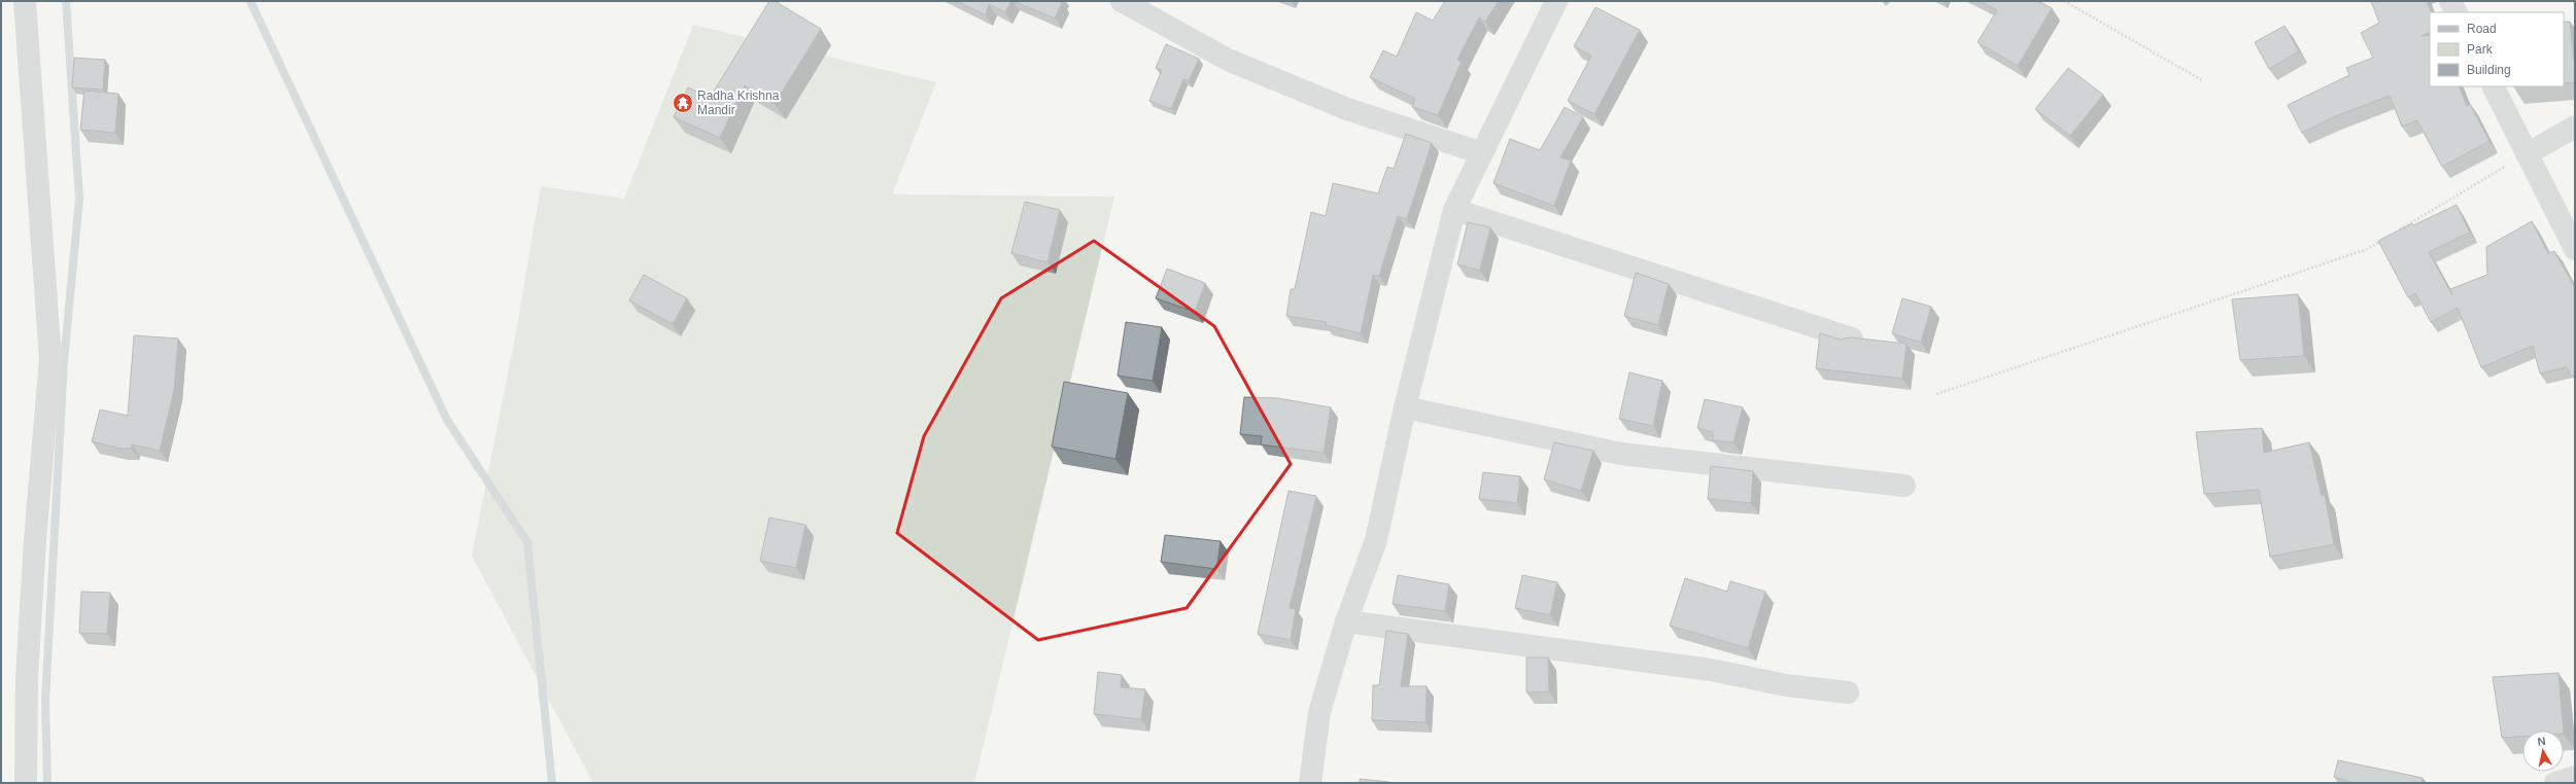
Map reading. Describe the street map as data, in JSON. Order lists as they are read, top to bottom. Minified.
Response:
{"places":{"temple":["Radha Krishna Mandir"]},"legend":["Road","Park","Building"],"north":"top"}
